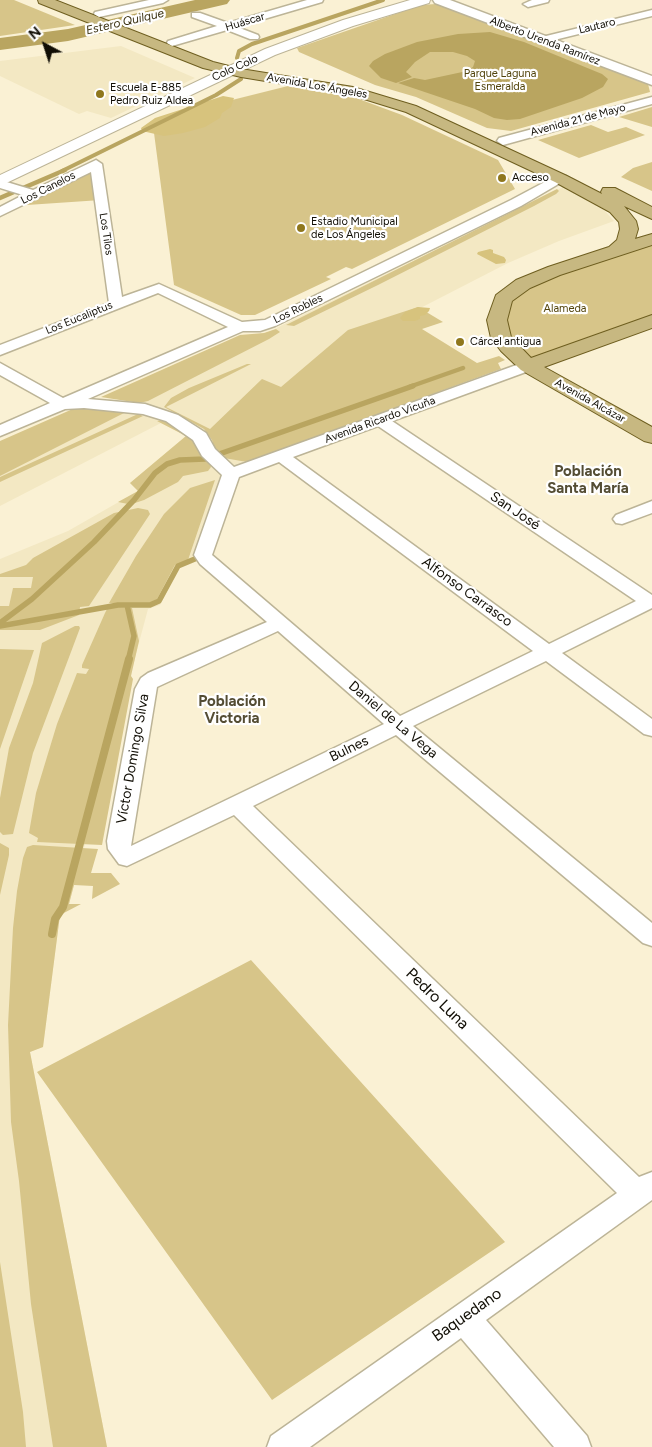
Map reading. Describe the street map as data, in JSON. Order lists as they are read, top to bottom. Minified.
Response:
{"streets":{"main road":["Colo Colo","Avenida Los Ángeles","Avenida Alcázar","Avenida Ricardo Vicuña"],"street":["Huáscar","Lautaro","Alberto Urenda Ramírez","Avenida 21 de Mayo","Los Canelos","Los Tilos","Los Robles","Los Eucaliptus","San José","Alfonso Carrasco","Daniel de La Vega","Bulnes","Víctor Domingo Silva","Pedro Luna","Baquedano"]},"crossings":[["Huáscar","Avenida Los Ángeles"],["Lautaro","Alberto Urenda Ramírez"],["Colo Colo","Avenida Los Ángeles"],["Avenida Los Ángeles","Avenida 21 de Mayo"],["Avenida Los Ángeles","Los Robles"],["Los Canelos","Los Tilos"],["Los Tilos","Los Eucaliptus"],["Los Robles","Los Eucaliptus"],["Avenida Alcázar","Avenida Ricardo Vicuña"],["Avenida Ricardo Vicuña","San José"],["Avenida Ricardo Vicuña","Alfonso Carrasco"],["Avenida Ricardo Vicuña","Daniel de La Vega"],["San José","Bulnes"],["Alfonso Carrasco","Bulnes"],["Daniel de La Vega","Bulnes"],["Daniel de La Vega","Víctor Domingo Silva"],["Bulnes","Víctor Domingo Silva"],["Bulnes","Pedro Luna"],["Pedro Luna","Baquedano"]],"districts":["Población Santa María","Población Victoria"],"water":["Estero Quilque"],"parks":["Parque Laguna Esmeralda","Alameda"],"places":["Escuela E-885 Pedro Ruiz Aldea","Acceso","Estadio Municipal de Los Ángeles","Cárcel antigua"],"north":"top left"}
